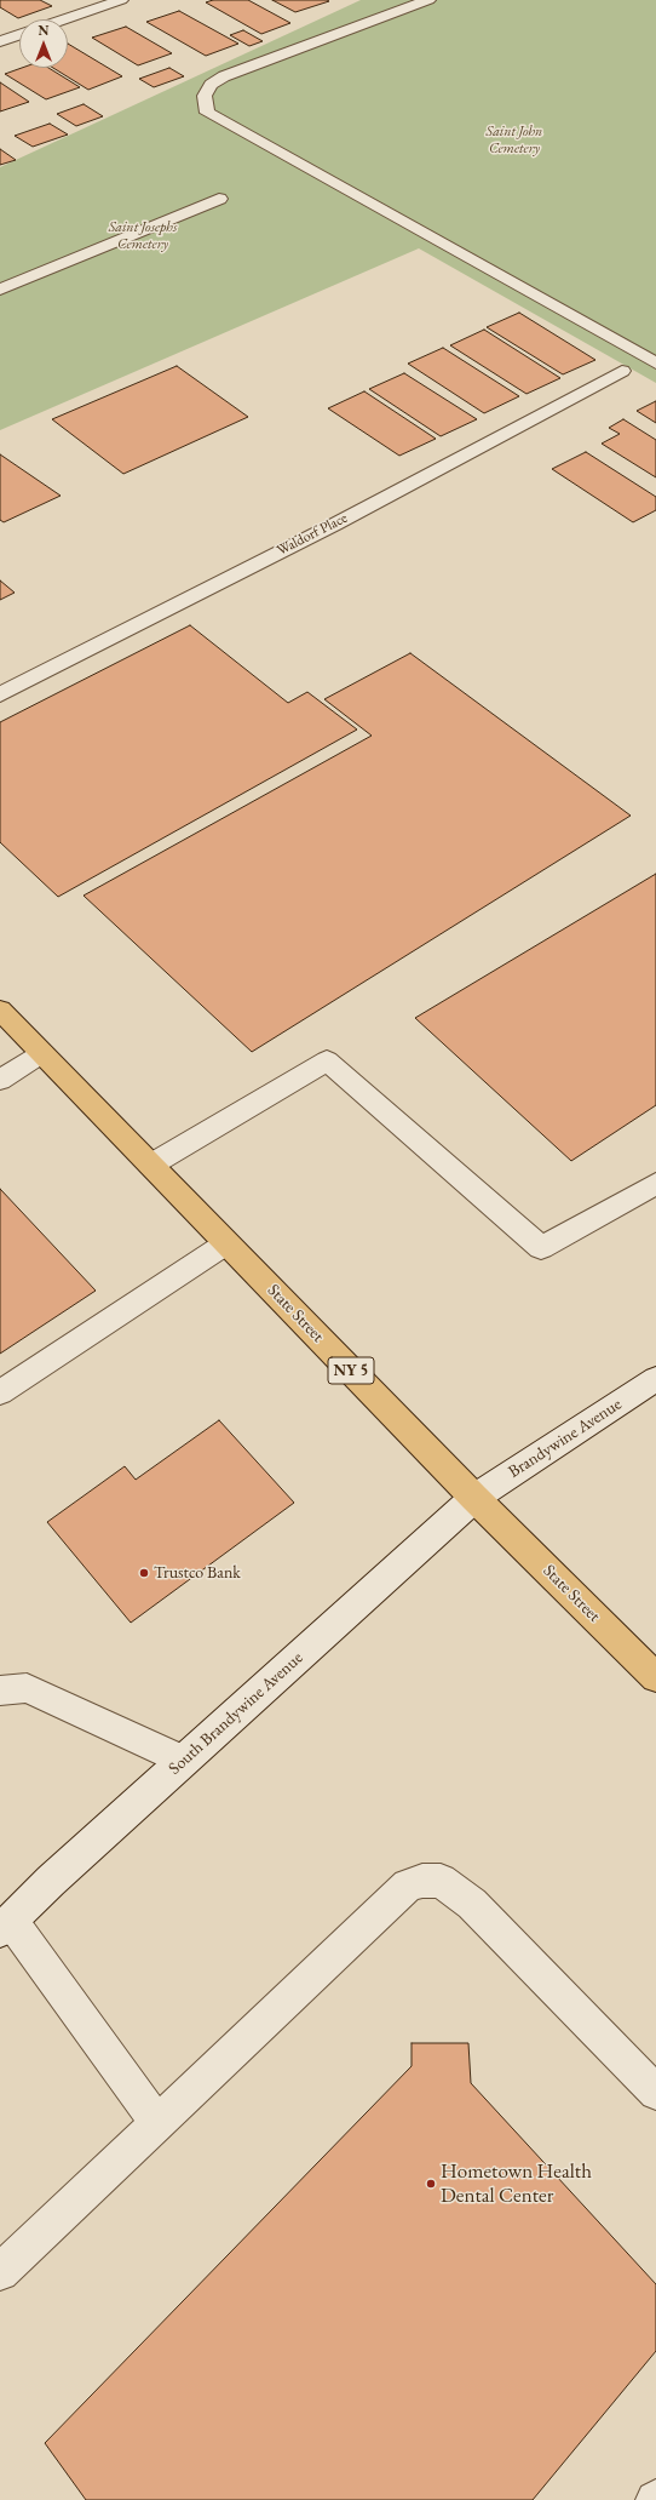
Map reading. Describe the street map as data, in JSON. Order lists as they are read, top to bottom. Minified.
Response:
{"streets":{"main road":["State Street","NY 5"],"street":["Waldorf Place","Brandywine Avenue","South Brandywine Avenue"]},"crossings":[["State Street","Brandywine Avenue"],["State Street","South Brandywine Avenue"],["Brandywine Avenue","South Brandywine Avenue"]],"parks":["Saint John Cemetery","Saint Josephs Cemetery"],"places":["Trustco Bank","Hometown Health Dental Center"],"north":"top"}
